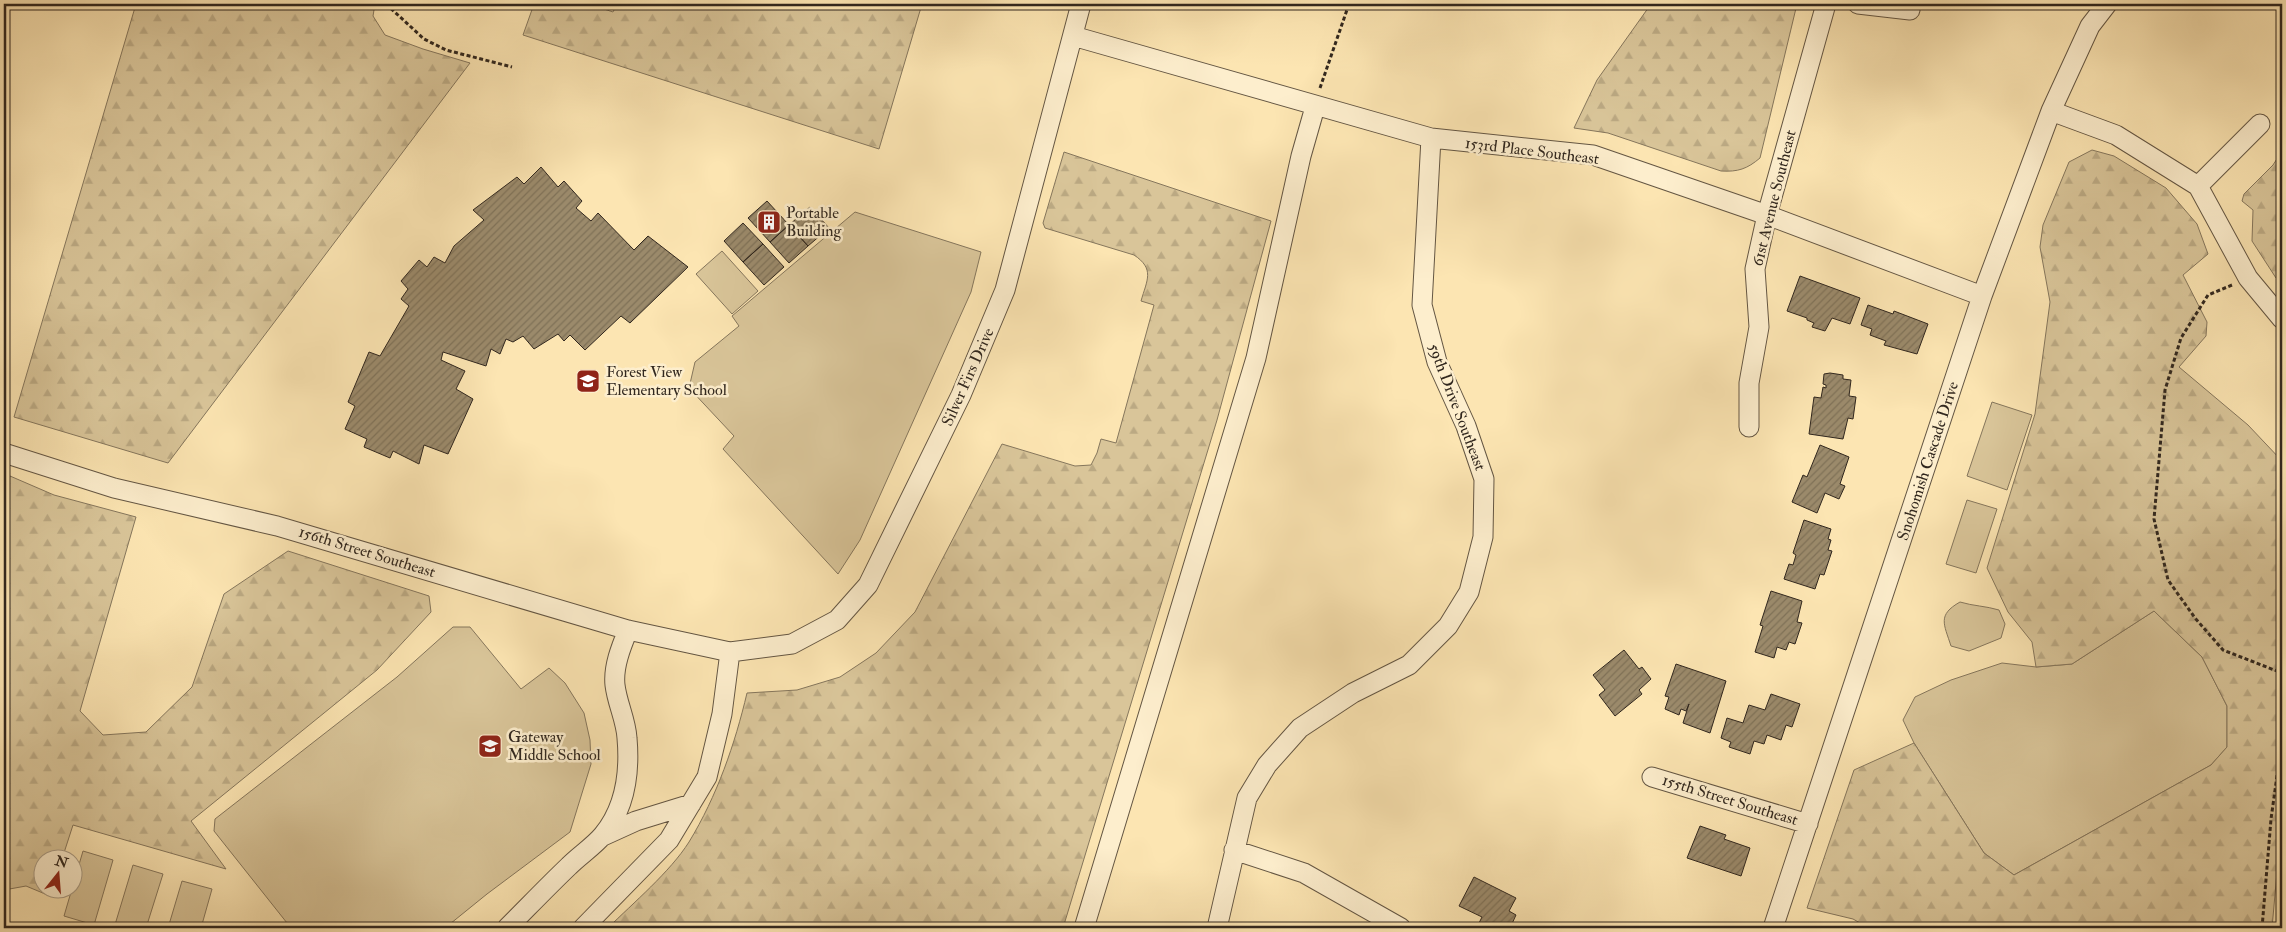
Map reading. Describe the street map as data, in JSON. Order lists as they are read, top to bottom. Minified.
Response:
{"streets":{"street":["153rd Place Southeast","61st Avenue Southeast","Silver Firs Drive","59th Drive Southeast","Snohomish Cascade Drive","156th Street Southeast","155th Street Southeast"]},"crossings":[["153rd Place Southeast","61st Avenue Southeast"],["153rd Place Southeast","Silver Firs Drive"],["153rd Place Southeast","59th Drive Southeast"],["153rd Place Southeast","Snohomish Cascade Drive"],["Silver Firs Drive","156th Street Southeast"],["Snohomish Cascade Drive","155th Street Southeast"]],"places":{"building":["Portable Building"],"school or university":["Forest View Elementary School","Gateway Middle School"]},"north":"top"}
